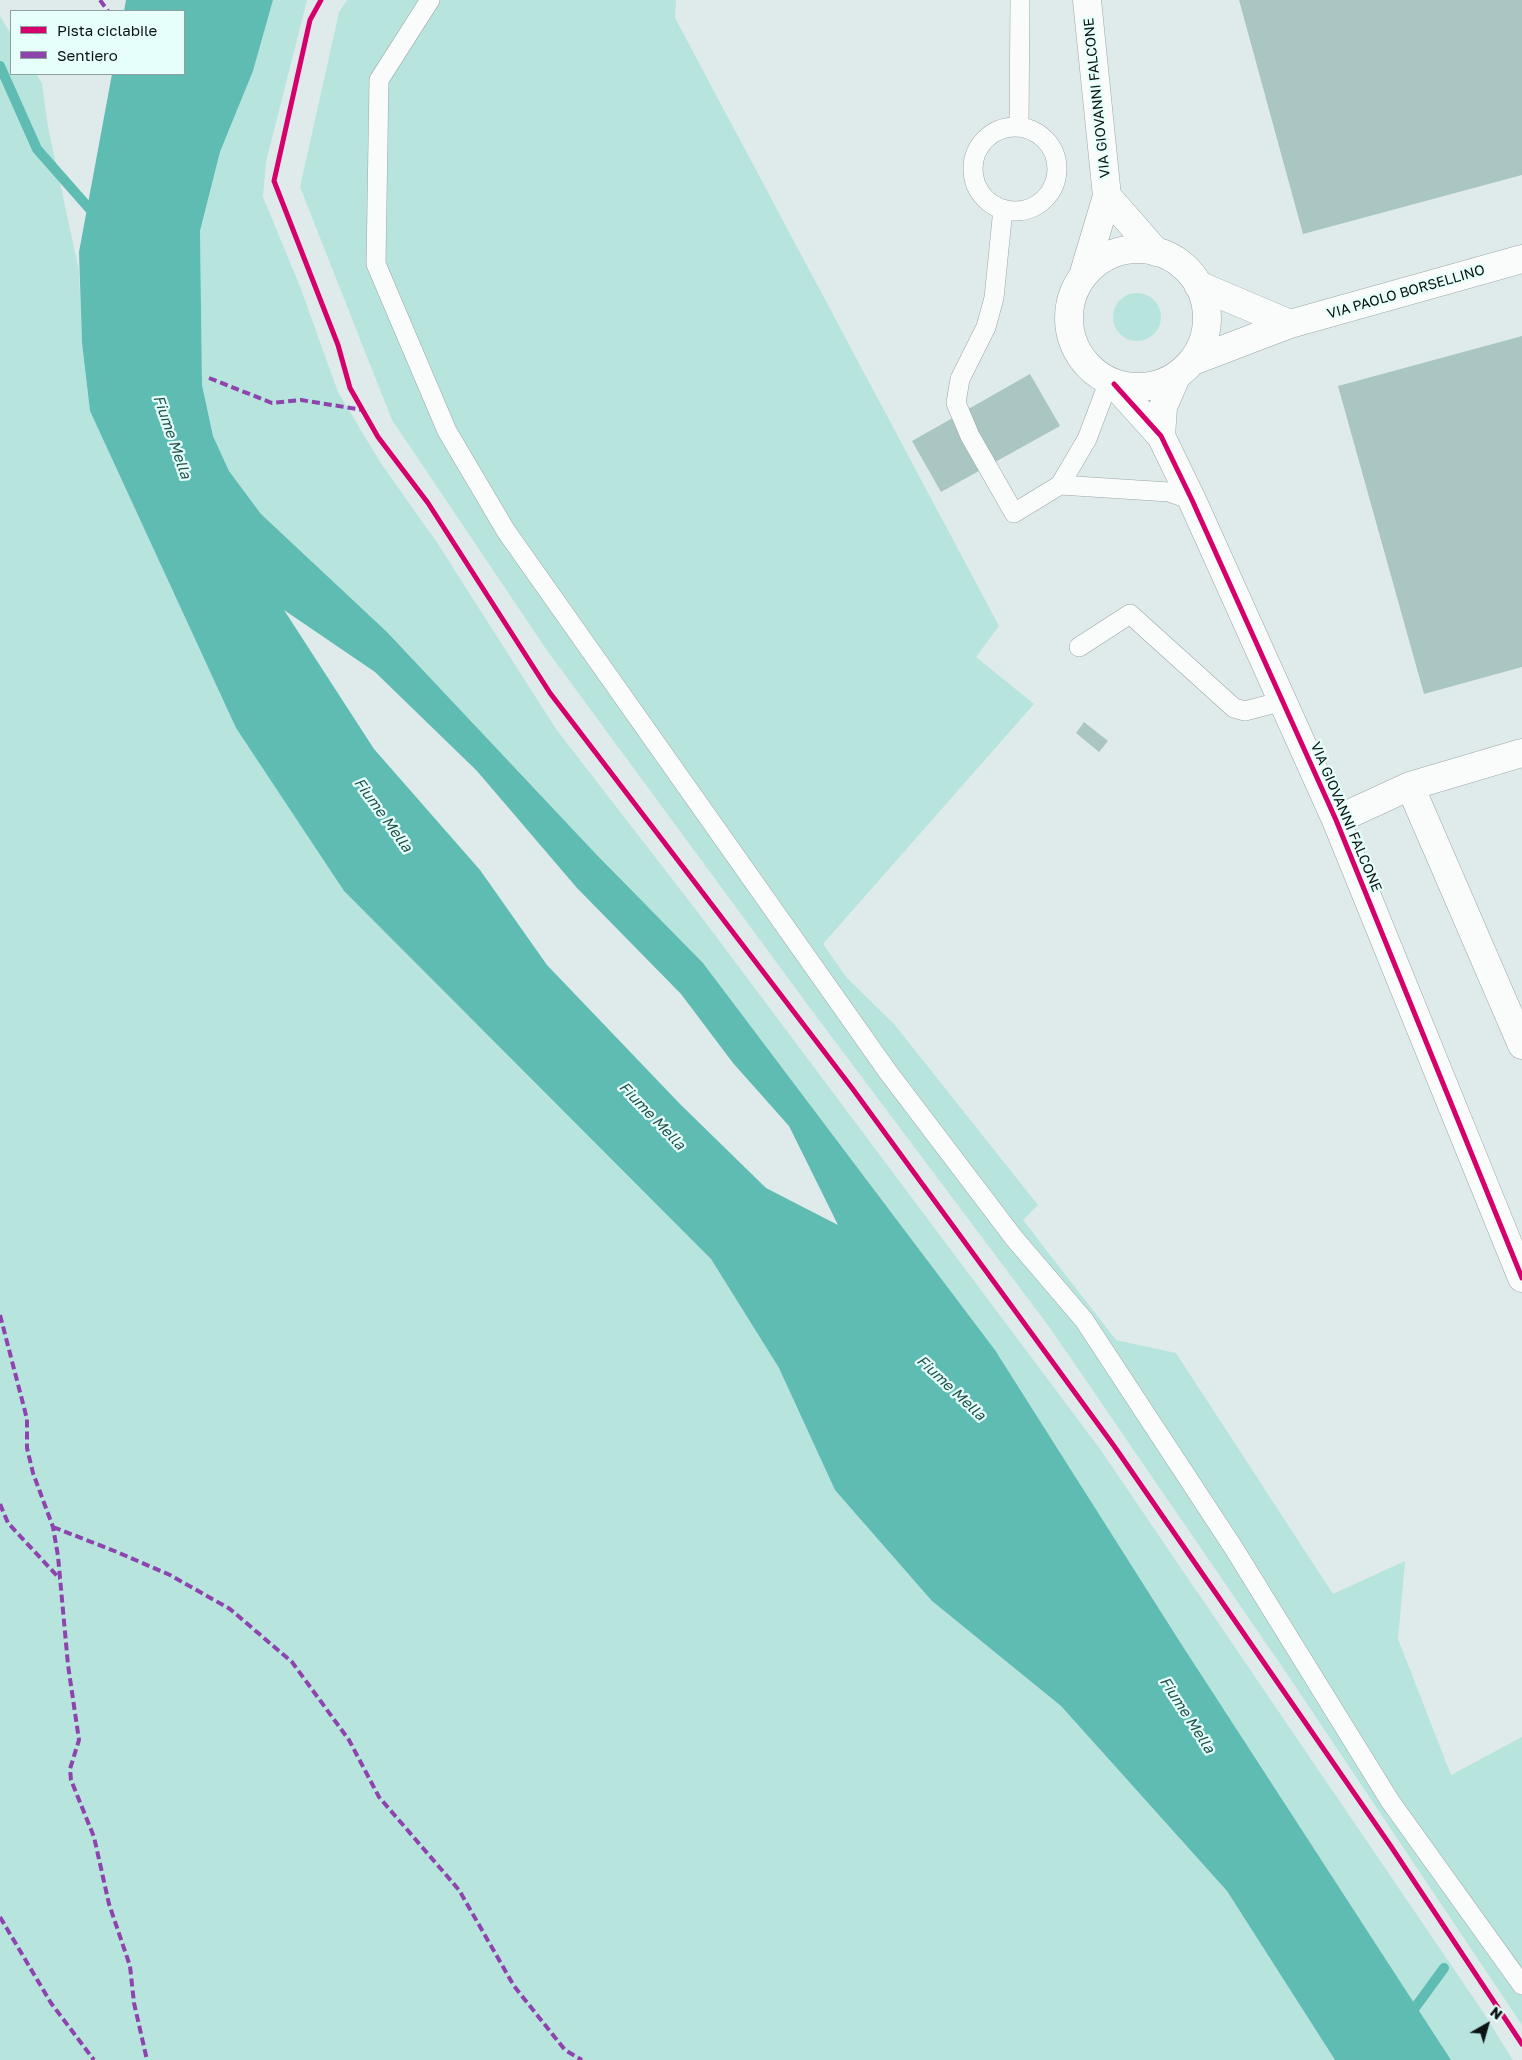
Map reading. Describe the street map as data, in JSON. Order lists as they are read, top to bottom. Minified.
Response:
{"streets":{"street":["VIA GIOVANNI FALCONE","VIA PAOLO BORSELLINO"]},"crossings":[["VIA GIOVANNI FALCONE","VIA PAOLO BORSELLINO"]],"water":["Fiume Mella"],"legend":["Pista ciclabile","Sentiero"],"north":"top right"}
